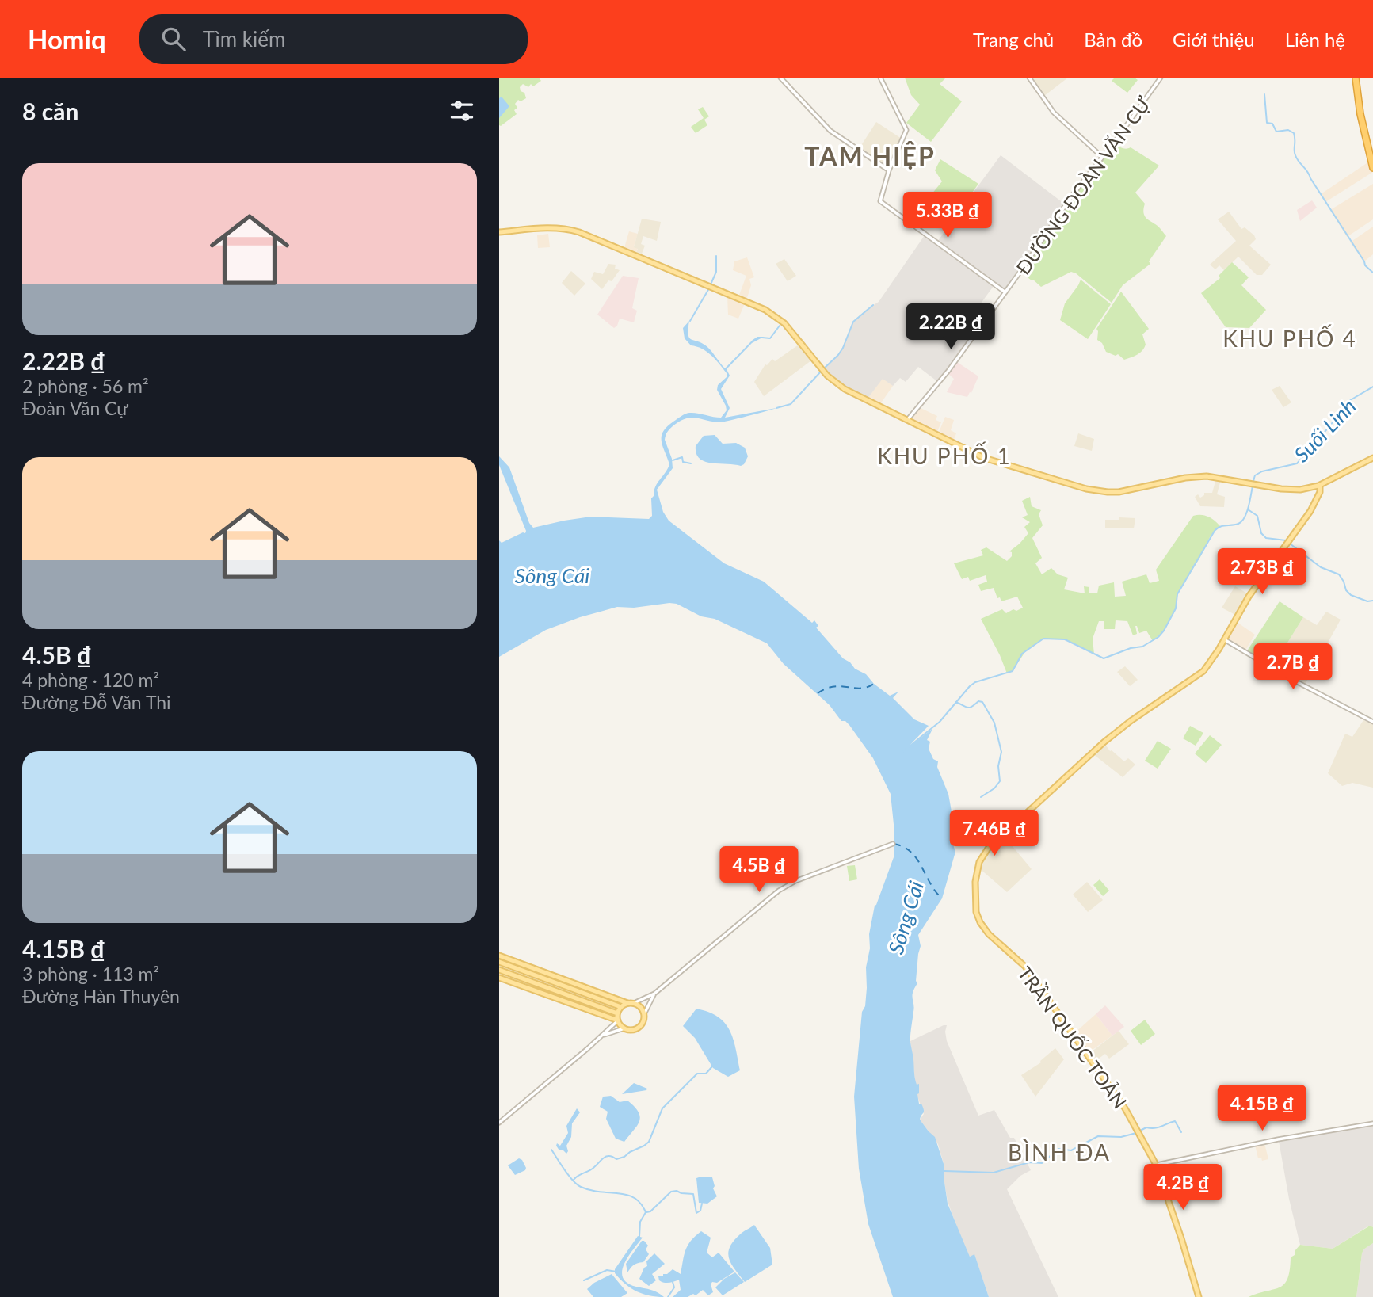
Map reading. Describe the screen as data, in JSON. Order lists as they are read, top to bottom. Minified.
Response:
{"streets":{"main road":["TRẦN QUỐC TOẢN"],"street":["ĐƯỜNG ĐOÀN VĂN CỰ"]},"districts":["TAM HIỆP","KHU PHỐ 4","KHU PHỐ 1","BÌNH ĐA"],"water":["Suối Linh","Sông Cái"],"page":{"header":"Homiq","search":"Tìm kiếm","nav":["Trang chủ","Bản đồ","Giới thiệu","Liên hệ"],"heading":"8 căn","list":[{"name":"2.22B ₫","note":"2 phòng · 56 m² · Đoàn Văn Cự"},{"name":"4.5B ₫","note":"4 phòng · 120 m² · Đường Đỗ Văn Thi"},{"name":"4.15B ₫","note":"3 phòng · 113 m² · Đường Hàn Thuyên"}],"price":["5.33B ₫","2.22B ₫","2.73B ₫","2.7B ₫","7.46B ₫","4.5B ₫","4.15B ₫","4.2B ₫"]}}
